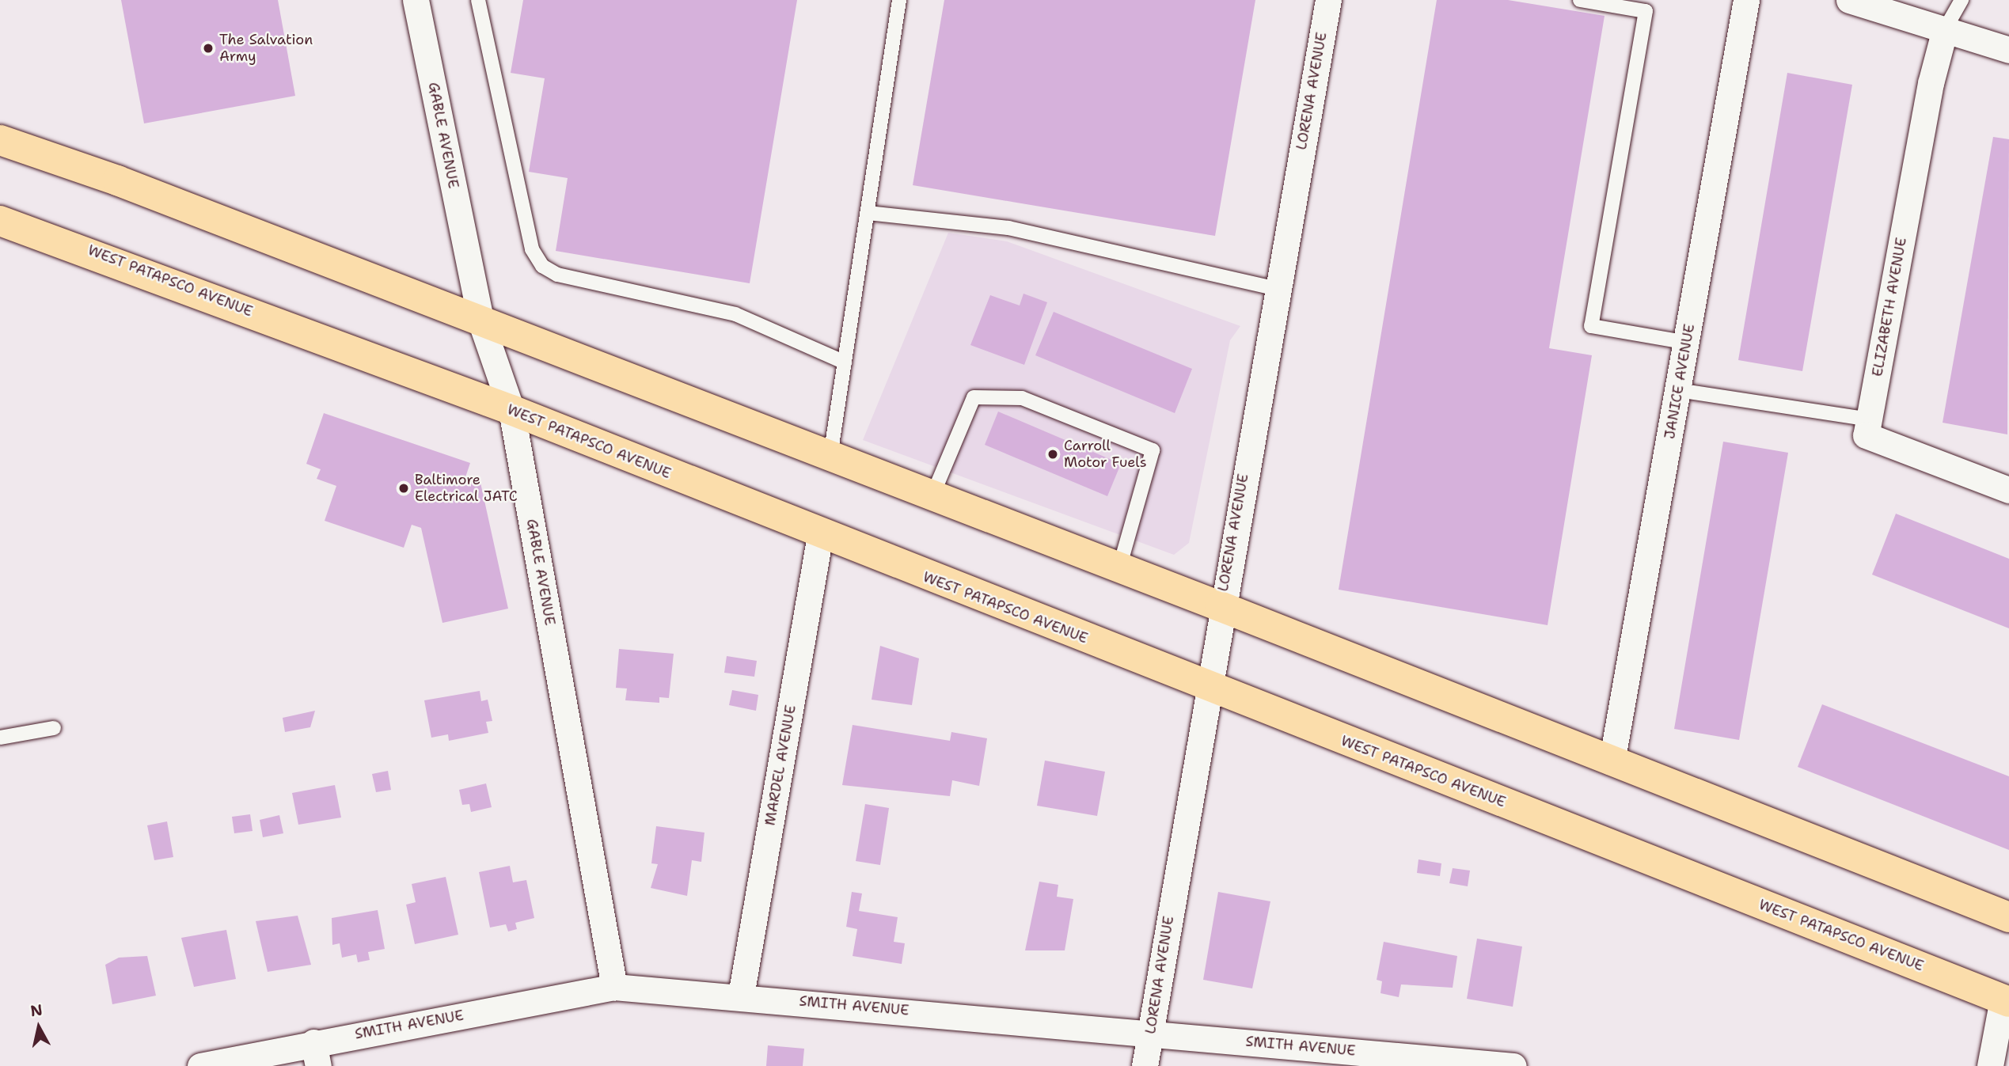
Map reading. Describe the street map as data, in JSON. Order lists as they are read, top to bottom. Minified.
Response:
{"streets":{"main road":["WEST PATAPSCO AVENUE"],"street":["LORENA AVENUE","GABLE AVENUE","ELIZABETH AVENUE","JANICE AVENUE","MARDEL AVENUE","SMITH AVENUE"]},"crossings":[["LORENA AVENUE","WEST PATAPSCO AVENUE"],["LORENA AVENUE","SMITH AVENUE"],["GABLE AVENUE","WEST PATAPSCO AVENUE"],["GABLE AVENUE","SMITH AVENUE"],["WEST PATAPSCO AVENUE","MARDEL AVENUE"],["MARDEL AVENUE","SMITH AVENUE"]],"places":["The Salvation Army","Carroll Motor Fuels","Baltimore Electrical JATC"],"north":"top"}
